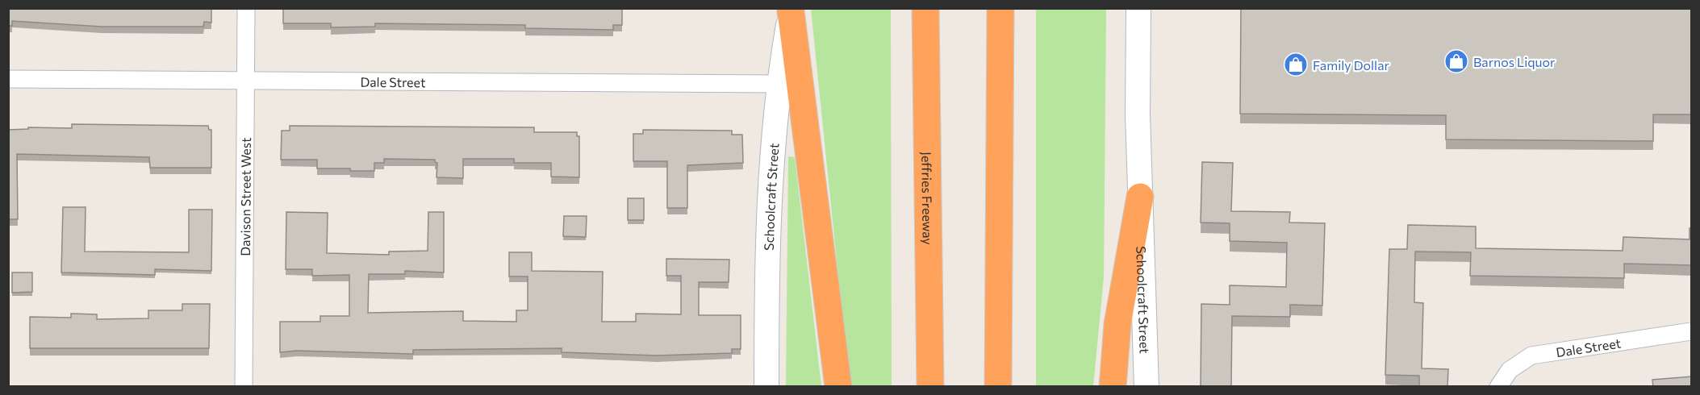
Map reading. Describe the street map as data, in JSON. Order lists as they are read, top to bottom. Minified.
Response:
{"streets":{"highway":["Jeffries Freeway"],"main road":["Schoolcraft Street"],"street":["Dale Street","Davison Street West"]},"crossings":[["Dale Street","Schoolcraft Street"],["Dale Street","Davison Street West"]],"places":{"shop":["Barnos Liquor","Family Dollar"]}}
